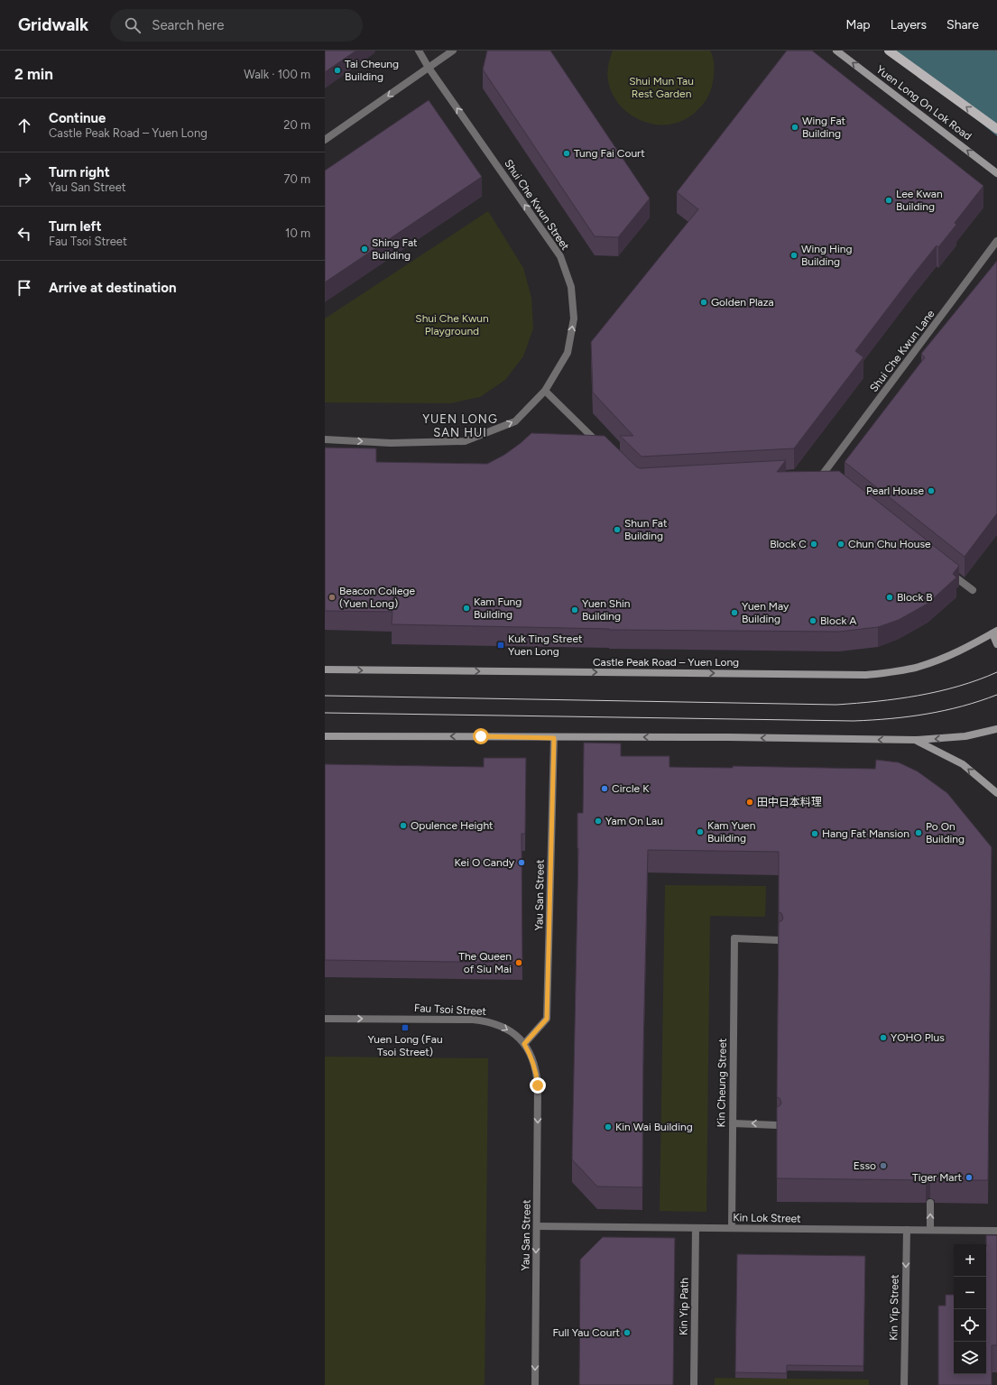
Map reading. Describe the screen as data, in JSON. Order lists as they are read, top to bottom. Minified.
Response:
{"streets":{"main road":["Yuen Long On Lok Road","Castle Peak Road – Yuen Long"],"street":["Shui Che Kwun Street","Shui Che Kwun Lane","Yau San Street","Fau Tsoi Street","Kin Cheung Street","Kin Lok Street","Kin Yip Path","Kin Yip Street"]},"crossings":[["Yau San Street","Fau Tsoi Street"],["Yau San Street","Kin Lok Street"],["Kin Cheung Street","Kin Lok Street"],["Kin Lok Street","Kin Yip Path"],["Kin Lok Street","Kin Yip Street"]],"one_way":["Yuen Long On Lok Road","Castle Peak Road – Yuen Long","Yau San Street","Fau Tsoi Street","Kin Yip Street"],"districts":["YUEN LONG SAN HUI"],"parks":["Shui Mun Tau Rest Garden","Shui Che Kwun Playground"],"places":{"other":["Tai Cheung Building","Wing Fat Building","Tung Fai Court","Lee Kwan Building","Shing Fat Building","Wing Hing Building","Golden Plaza","Pearl House","Shun Fat Building","Block C","Chun Chu House","Beacon College (Yuen Long)","Block B","Kam Fung Building","Yuen Shin Building","Yuen May Building","Block A","Circle K","田中日本料理","Yam On Lau","Opulence Height","Kam Yuen Building","Po On Building","Hang Fat Mansion","Kei O Candy","The Queen of Siu Mai","YOHO Plus","Kin Wai Building","Esso","Tiger Mart","Full Yau Court"],"transit":["Kuk Ting Street Yuen Long","Yuen Long (Fau Tsoi Street)"]},"page":{"header":"Gridwalk","search":"Search here","nav":["Map","Layers","Share"],"heading":["2 min","Walk · 100 m"],"list":[["Continue","Castle Peak Road – Yuen Long","20 m"],["Turn right","Yau San Street","70 m"],["Turn left","Fau Tsoi Street","10 m"],"Arrive at destination"],"map_buttons":["+","−"]}}
